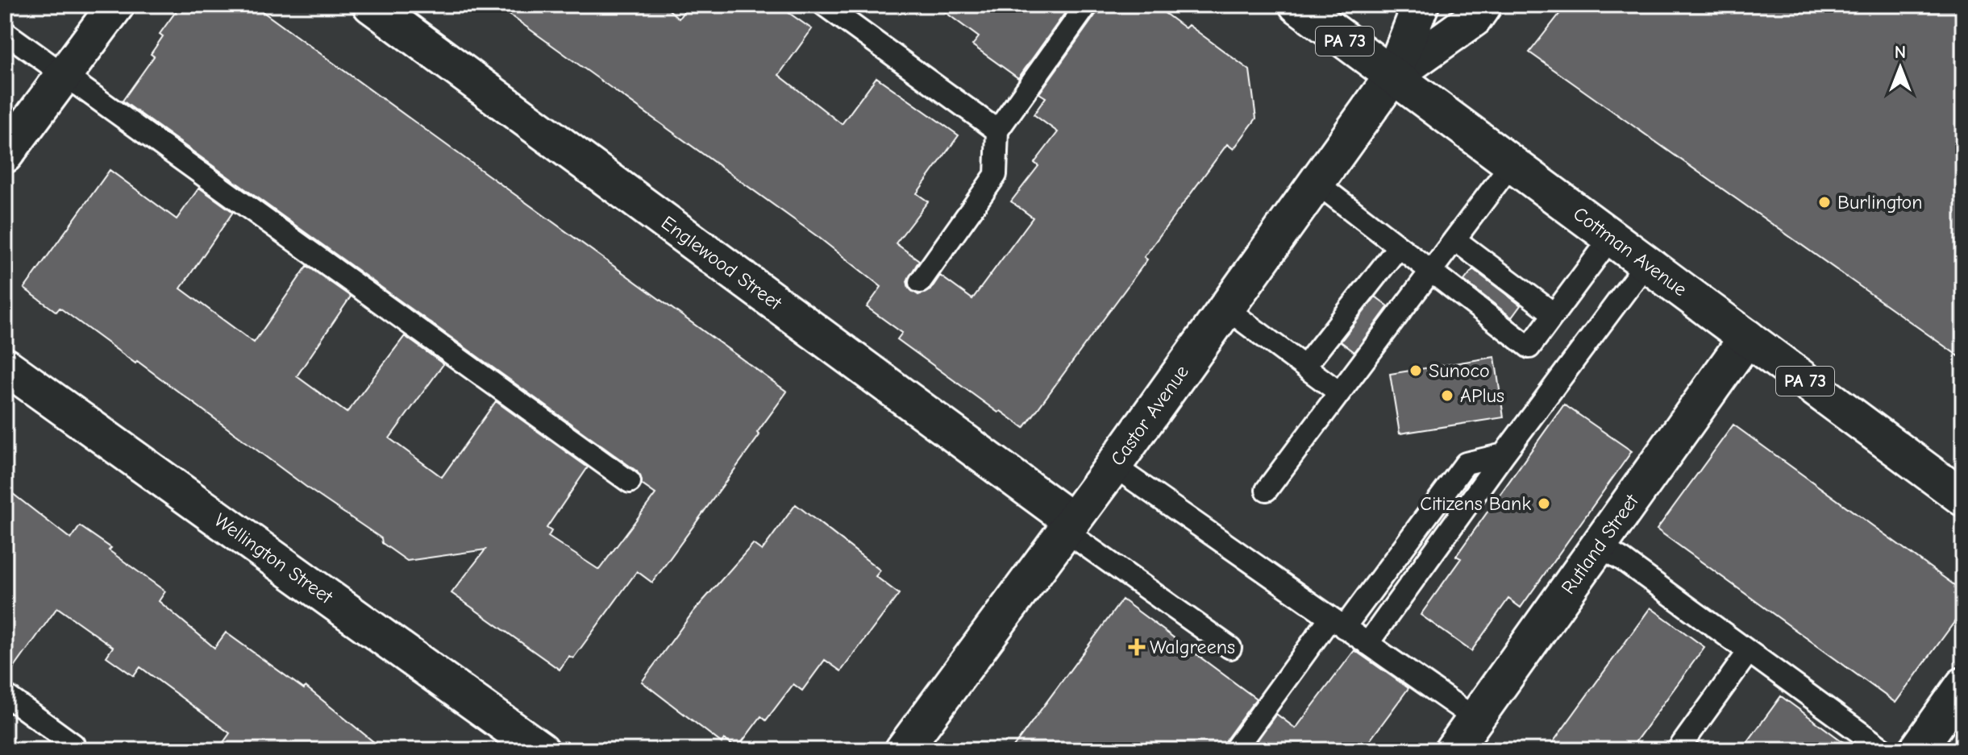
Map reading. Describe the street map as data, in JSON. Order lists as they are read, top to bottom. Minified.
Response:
{"streets":{"street":["PA 73","Cottman Avenue","Englewood Street","Castor Avenue","Rutland Street","Wellington Street"]},"crossings":[["Cottman Avenue","Castor Avenue"],["Cottman Avenue","Rutland Street"],["Englewood Street","Castor Avenue"]],"places":{"other":["Burlington","Sunoco","APlus","Citizens Bank"],"health":["Walgreens"]},"north":"top"}
